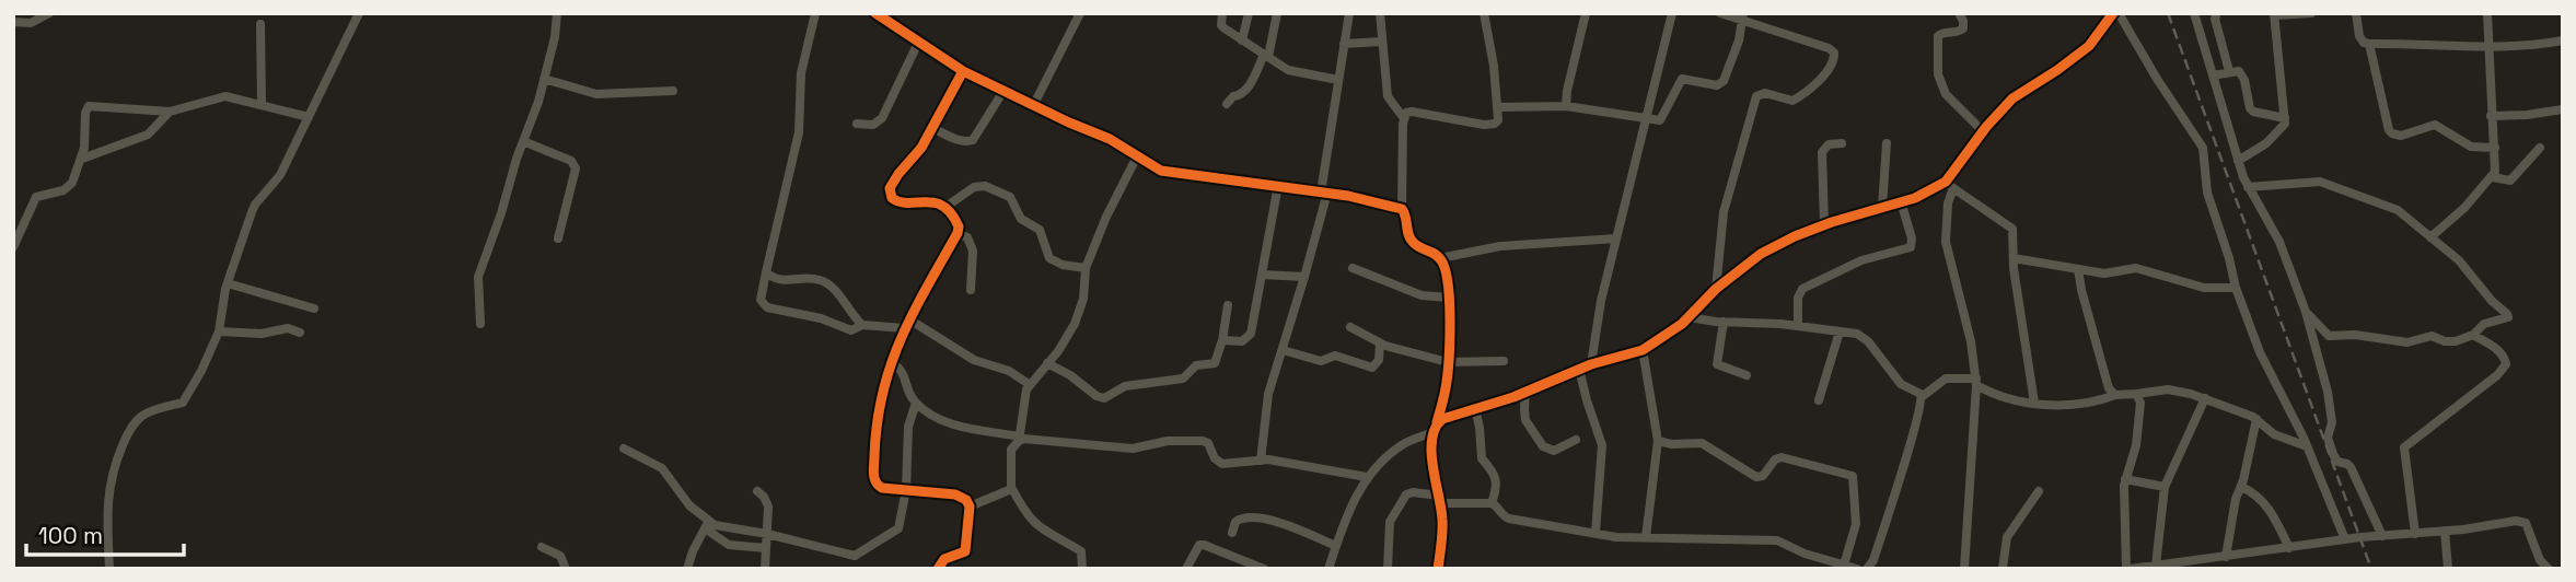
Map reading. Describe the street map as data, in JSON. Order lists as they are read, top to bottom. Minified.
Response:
{"scale_bar":"100 m"}
